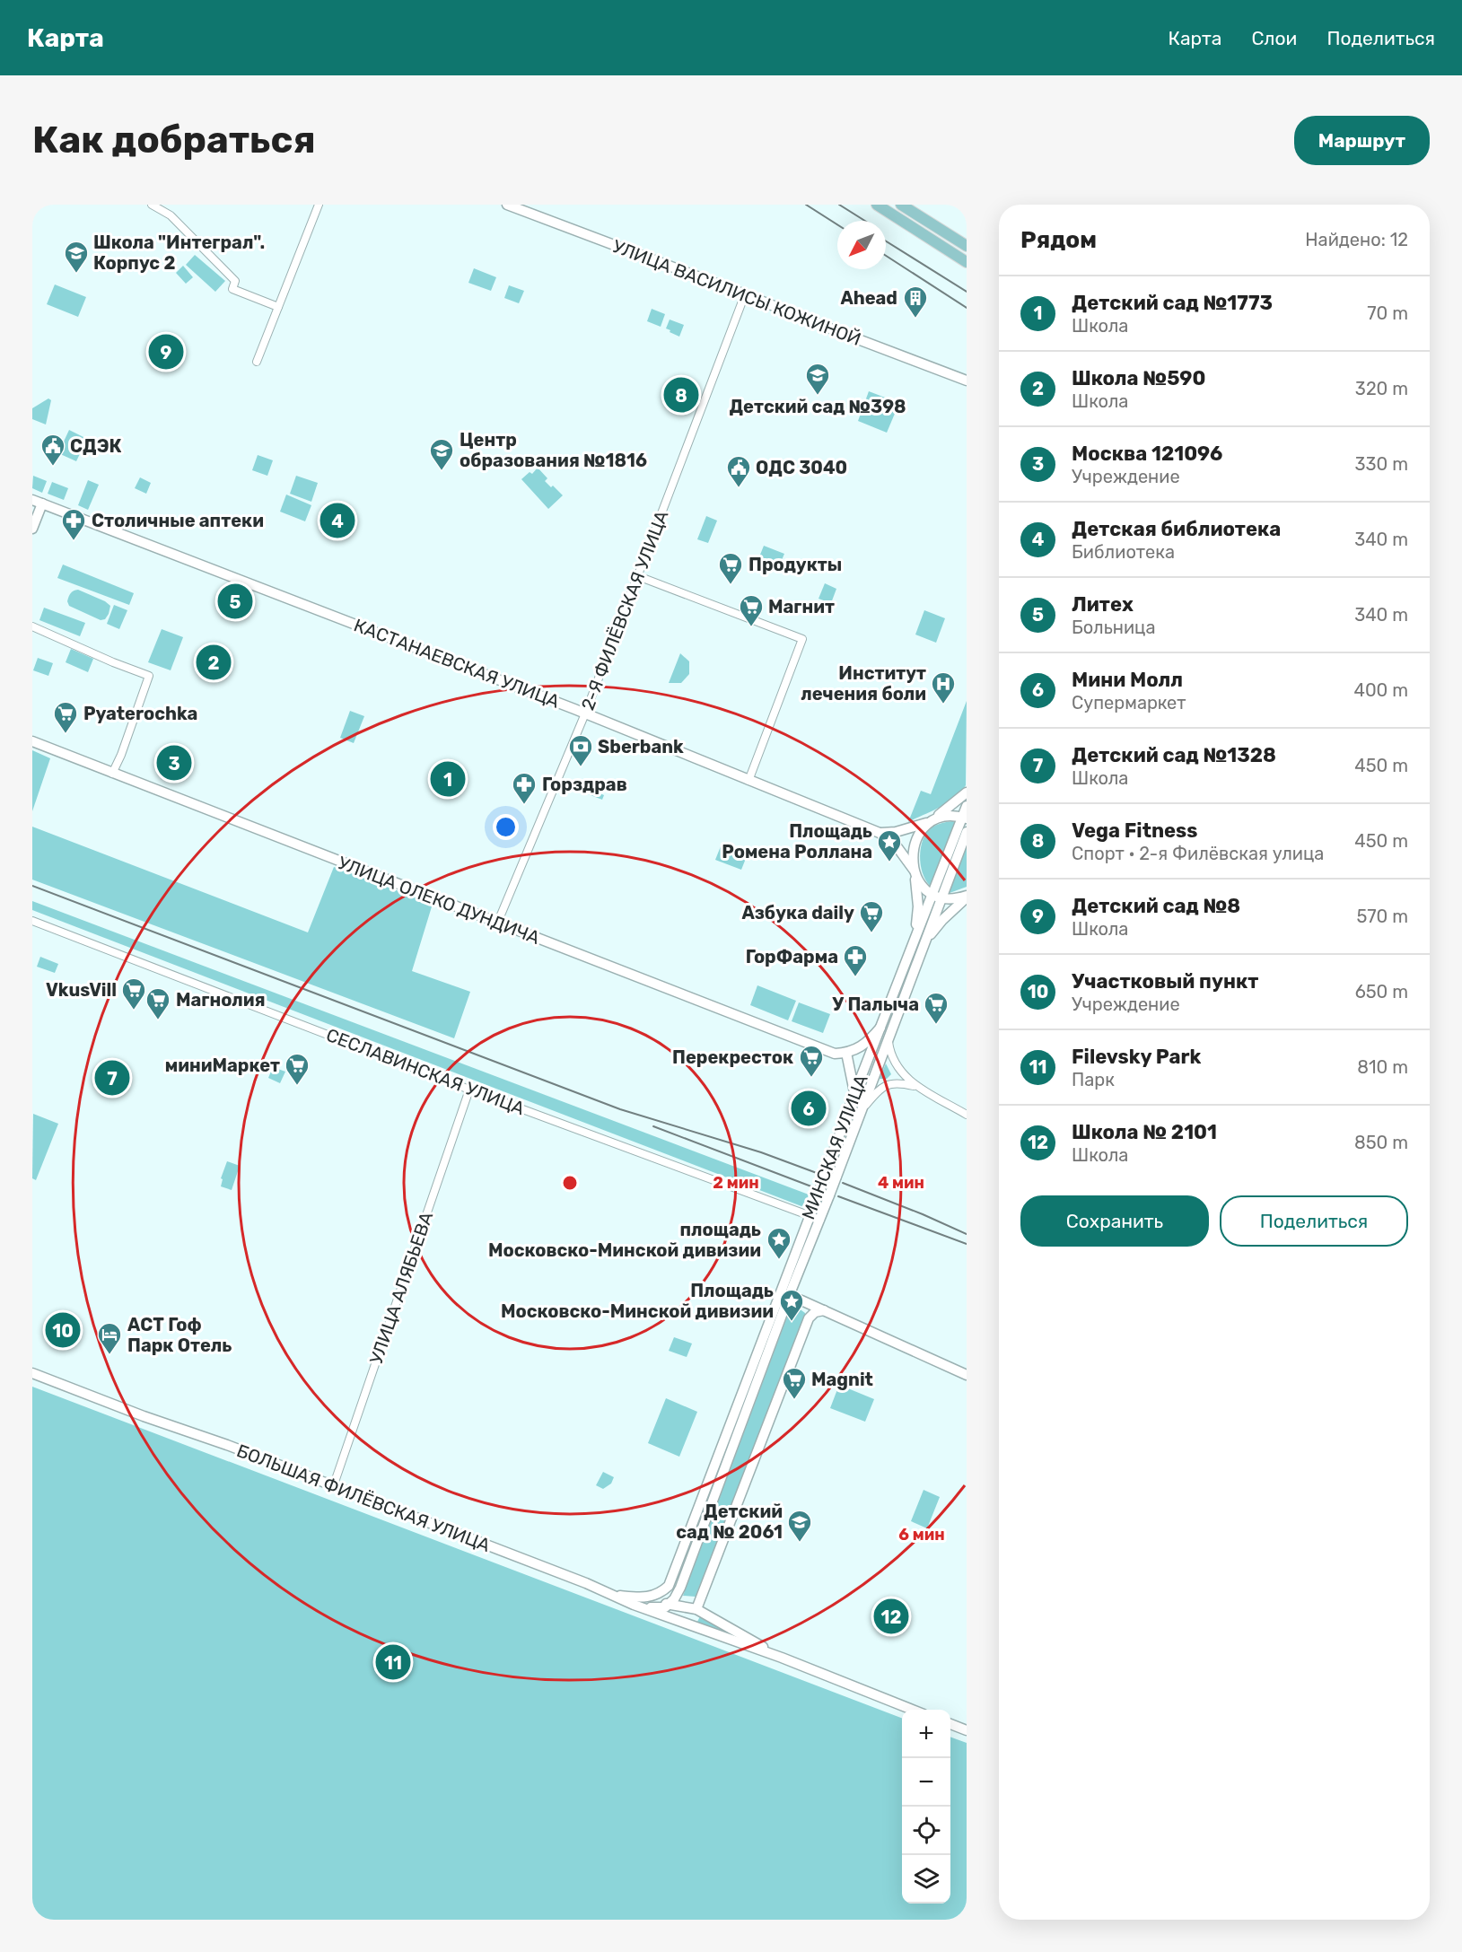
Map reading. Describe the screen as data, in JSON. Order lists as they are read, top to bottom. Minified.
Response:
{"streets":{"street":["УЛИЦА ВАСИЛИСЫ КОЖИНОЙ","2-Я ФИЛЁВСКАЯ УЛИЦА","КАСТАНАЕВСКАЯ УЛИЦА","УЛИЦА ОЛЕКО ДУНДИЧА","СЕСЛАВИНСКАЯ УЛИЦА","МИНСКАЯ УЛИЦА","УЛИЦА АЛЯБЬЕВА","БОЛЬШАЯ ФИЛЁВСКАЯ УЛИЦА"]},"crossings":[["УЛИЦА ВАСИЛИСЫ КОЖИНОЙ","2-Я ФИЛЁВСКАЯ УЛИЦА"],["2-Я ФИЛЁВСКАЯ УЛИЦА","КАСТАНАЕВСКАЯ УЛИЦА"],["2-Я ФИЛЁВСКАЯ УЛИЦА","УЛИЦА ОЛЕКО ДУНДИЧА"],["КАСТАНАЕВСКАЯ УЛИЦА","МИНСКАЯ УЛИЦА"],["СЕСЛАВИНСКАЯ УЛИЦА","МИНСКАЯ УЛИЦА"],["СЕСЛАВИНСКАЯ УЛИЦА","УЛИЦА АЛЯБЬЕВА"],["МИНСКАЯ УЛИЦА","БОЛЬШАЯ ФИЛЁВСКАЯ УЛИЦА"],["УЛИЦА АЛЯБЬЕВА","БОЛЬШАЯ ФИЛЁВСКАЯ УЛИЦА"]],"places":{"school or university":["Школа \"Интеграл\". Корпус 2","Детский сад №398","Центр образования №1816","Детский сад № 2061"],"building":["Ahead"],"public building":["СДЭК","ОДС 3040"],"pharmacy":["Столичные аптеки","Горздрав","ГорФарма"],"supermarket":["Продукты","Магнит","Pyaterochka","Азбука daily","VkusVill","Магнолия","У Палыча","Перекресток","миниМаркет","Magnit"],"hospital":["Институт лечения боли"],"bank":["Sberbank"],"place":["Площадь Ромена Роллана","площадь Московско-Минской дивизии","Площадь Московско-Минской дивизии"],"hotel":["АСТ Гоф Парк Отель"]},"north":"bottom left","page":{"header":"Карта","nav":["Карта","Слои","Поделиться"],"buttons":["Маршрут",["Сохранить","Поделиться"]],"title":"Как добраться","heading":["Рядом","Найдено: 12"],"list":[{"mark":"1","name":"Детский сад №1773","note":"Школа","value":"70 m"},{"mark":"2","name":"Школа №590","note":"Школа","value":"320 m"},{"mark":"3","name":"Москва 121096","note":"Учреждение","value":"330 m"},{"mark":"4","name":"Детская библиотека","note":"Библиотека","value":"340 m"},{"mark":"5","name":"Литех","note":"Больница","value":"340 m"},{"mark":"6","name":"Мини Молл","note":"Супермаркет","value":"400 m"},{"mark":"7","name":"Детский сад №1328","note":"Школа","value":"450 m"},{"mark":"8","name":"Vega Fitness","note":"Спорт · 2-я Филёвская улица","value":"450 m"},{"mark":"9","name":"Детский сад №8","note":"Школа","value":"570 m"},{"mark":"10","name":"Участковый пункт","note":"Учреждение","value":"650 m"},{"mark":"11","name":"Filevsky Park","note":"Парк","value":"810 m"},{"mark":"12","name":"Школа № 2101","note":"Школа","value":"850 m"}],"pins":["9","8","4","5","2","3","1","7","6","10","12","11"],"map_buttons":["+","−"]},"rings":["2 мин","4 мин","6 мин"]}
